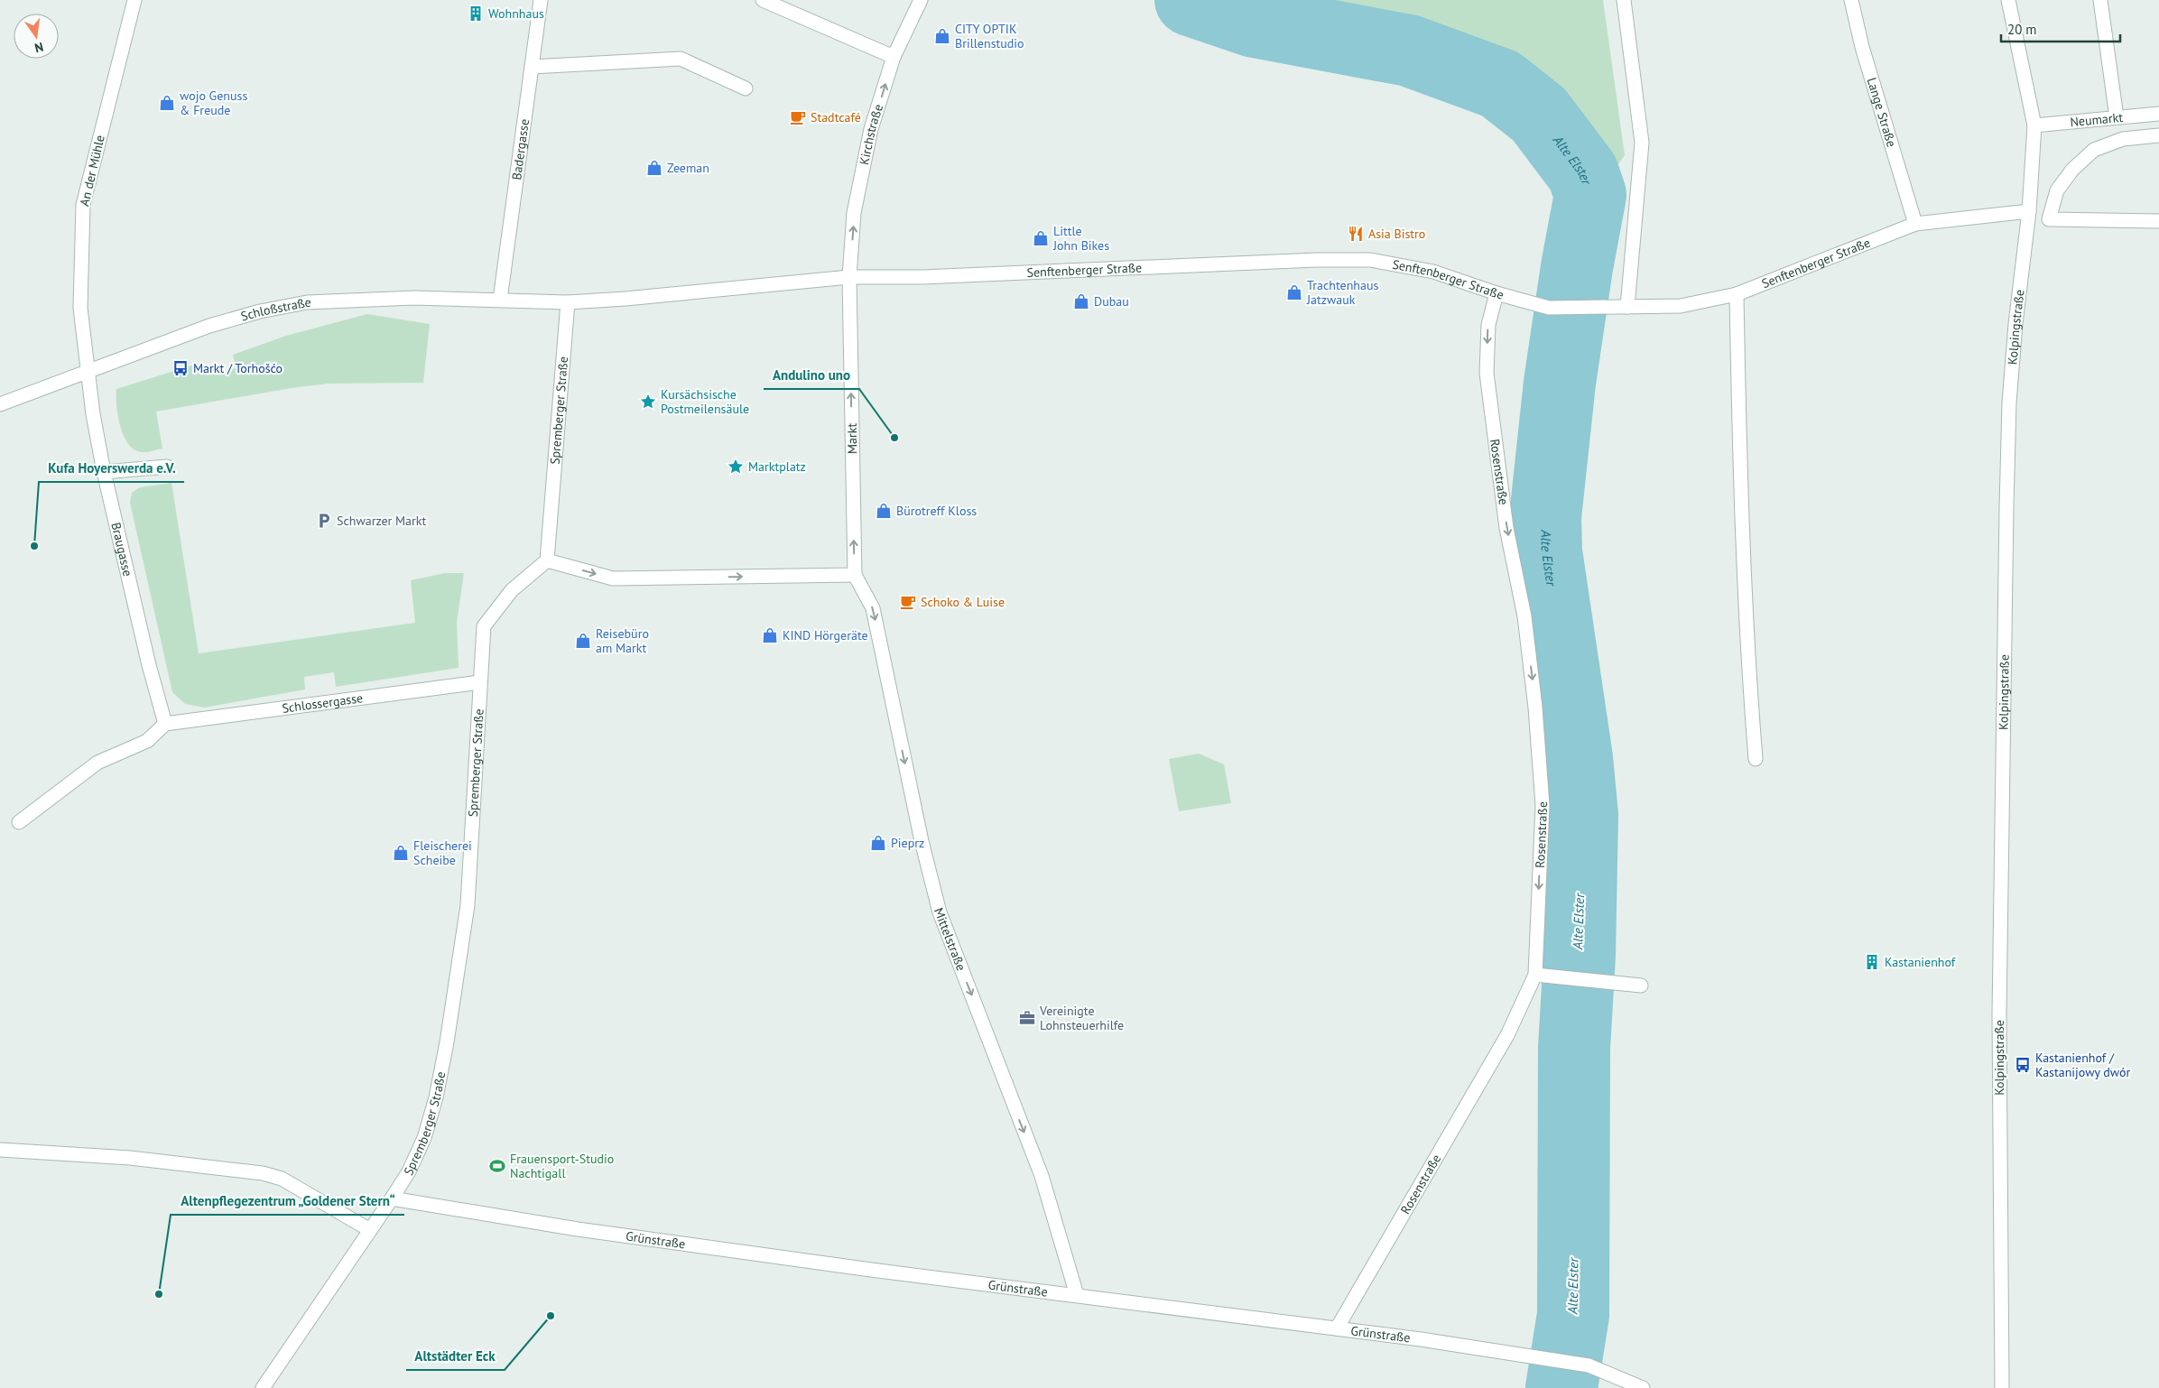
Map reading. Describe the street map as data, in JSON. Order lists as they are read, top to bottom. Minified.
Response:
{"streets":{"street":["Lange Straße","Neumarkt","Kirchstraße","Badergasse","An der Mühle","Senftenberger Straße","Schloßstraße","Kolpingstraße","Spremberger Straße","Markt","Rosenstraße","Braugasse","Schlossergasse","Mittelstraße","Grünstraße"]},"crossings":[["Lange Straße","Senftenberger Straße"],["Neumarkt","Kolpingstraße"],["Kirchstraße","Senftenberger Straße"],["Kirchstraße","Markt"],["Badergasse","Schloßstraße"],["An der Mühle","Schloßstraße"],["An der Mühle","Braugasse"],["Senftenberger Straße","Kolpingstraße"],["Senftenberger Straße","Markt"],["Senftenberger Straße","Rosenstraße"],["Schloßstraße","Spremberger Straße"],["Schloßstraße","Braugasse"],["Spremberger Straße","Schlossergasse"],["Spremberger Straße","Grünstraße"],["Markt","Mittelstraße"],["Rosenstraße","Grünstraße"],["Braugasse","Schlossergasse"],["Mittelstraße","Grünstraße"]],"one_way":["Kirchstraße","Markt","Rosenstraße","Mittelstraße"],"water":["Alte Elster"],"places":{"building":["Wohnhaus","Kastanienhof"],"shop":["CITY OPTIK Brillenstudio","wojo Genuss & Freude","Zeeman","Little John Bikes","Trachtenhaus Jatzwauk","Dubau","Bürotreff Kloss","KIND Hörgeräte","Reisebüro am Markt","Pieprz","Fleischerei Scheibe"],"cafe":["Stadtcafé","Schoko & Luise"],"restaurant":["Asia Bistro"],"bus stop":["Markt / Torhošćo","Kastanienhof / Kastanijowy dwór"],"place":["Kursächsische Postmeilensäule","Marktplatz"],"other":["Andulino uno","Kufa Hoyerswerda e.V.","Altenpflegezentrum „Goldener Stern“","Altstädter Eck"],"parking":["Schwarzer Markt"],"office":["Vereinigte Lohnsteuerhilfe"],"sports":["Frauensport-Studio Nachtigall"]},"scale_bar":"20 m","north":"bottom"}
